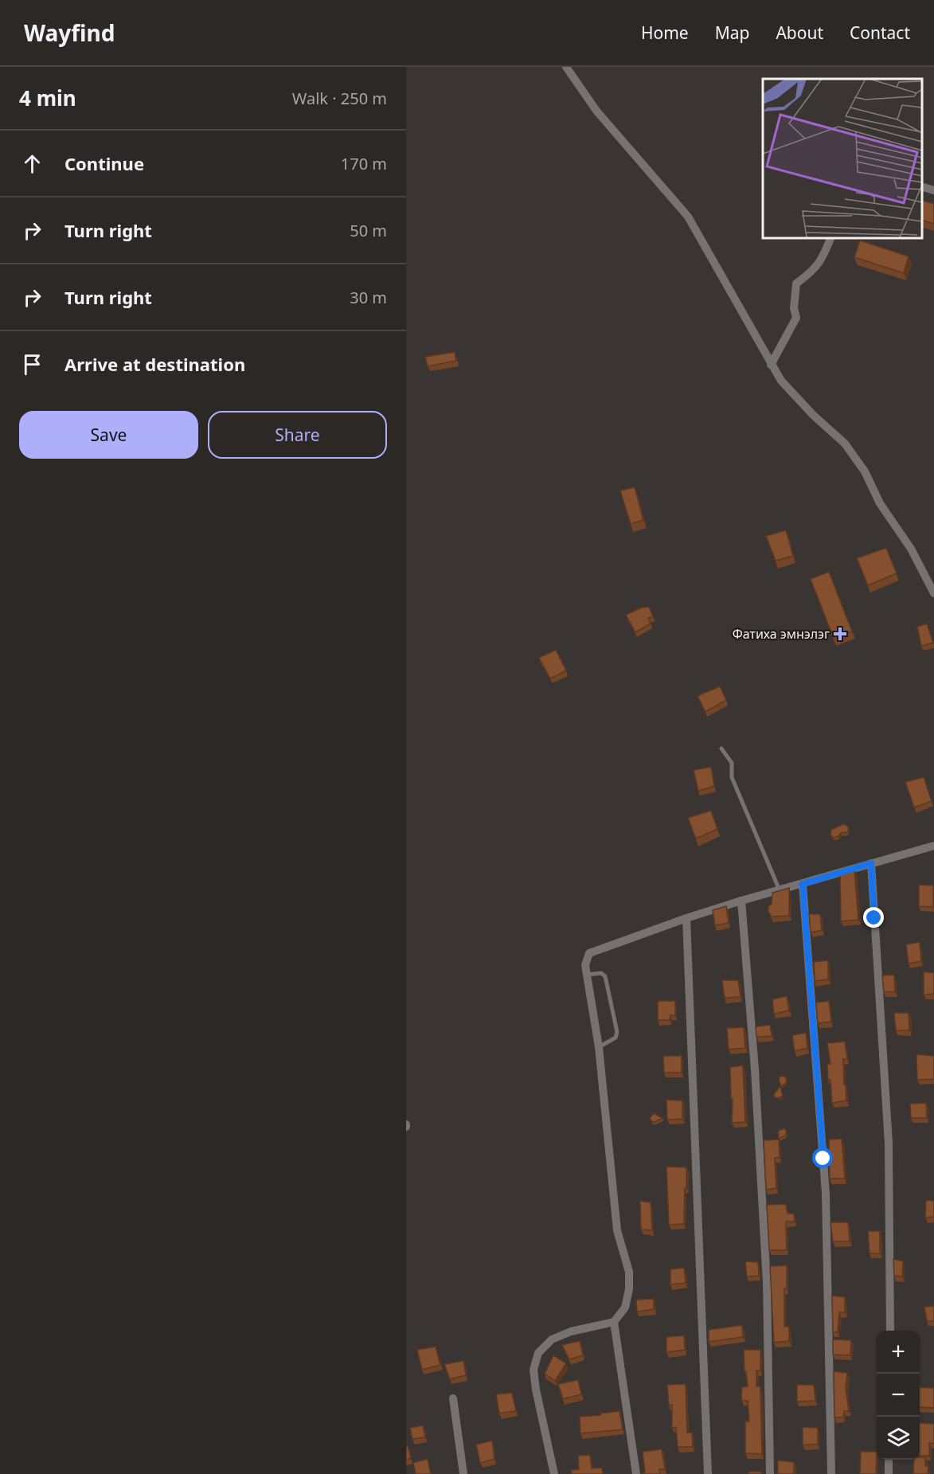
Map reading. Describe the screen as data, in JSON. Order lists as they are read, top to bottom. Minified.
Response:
{"places":{"health":["Фатиха эмнэлэг"]},"page":{"header":"Wayfind","nav":["Home","Map","About","Contact"],"heading":["4 min","Walk · 250 m"],"list":[["Continue","170 m"],["Turn right","50 m"],["Turn right","30 m"],"Arrive at destination"],"buttons":["Save","Share"],"map_buttons":["+","−"]}}
